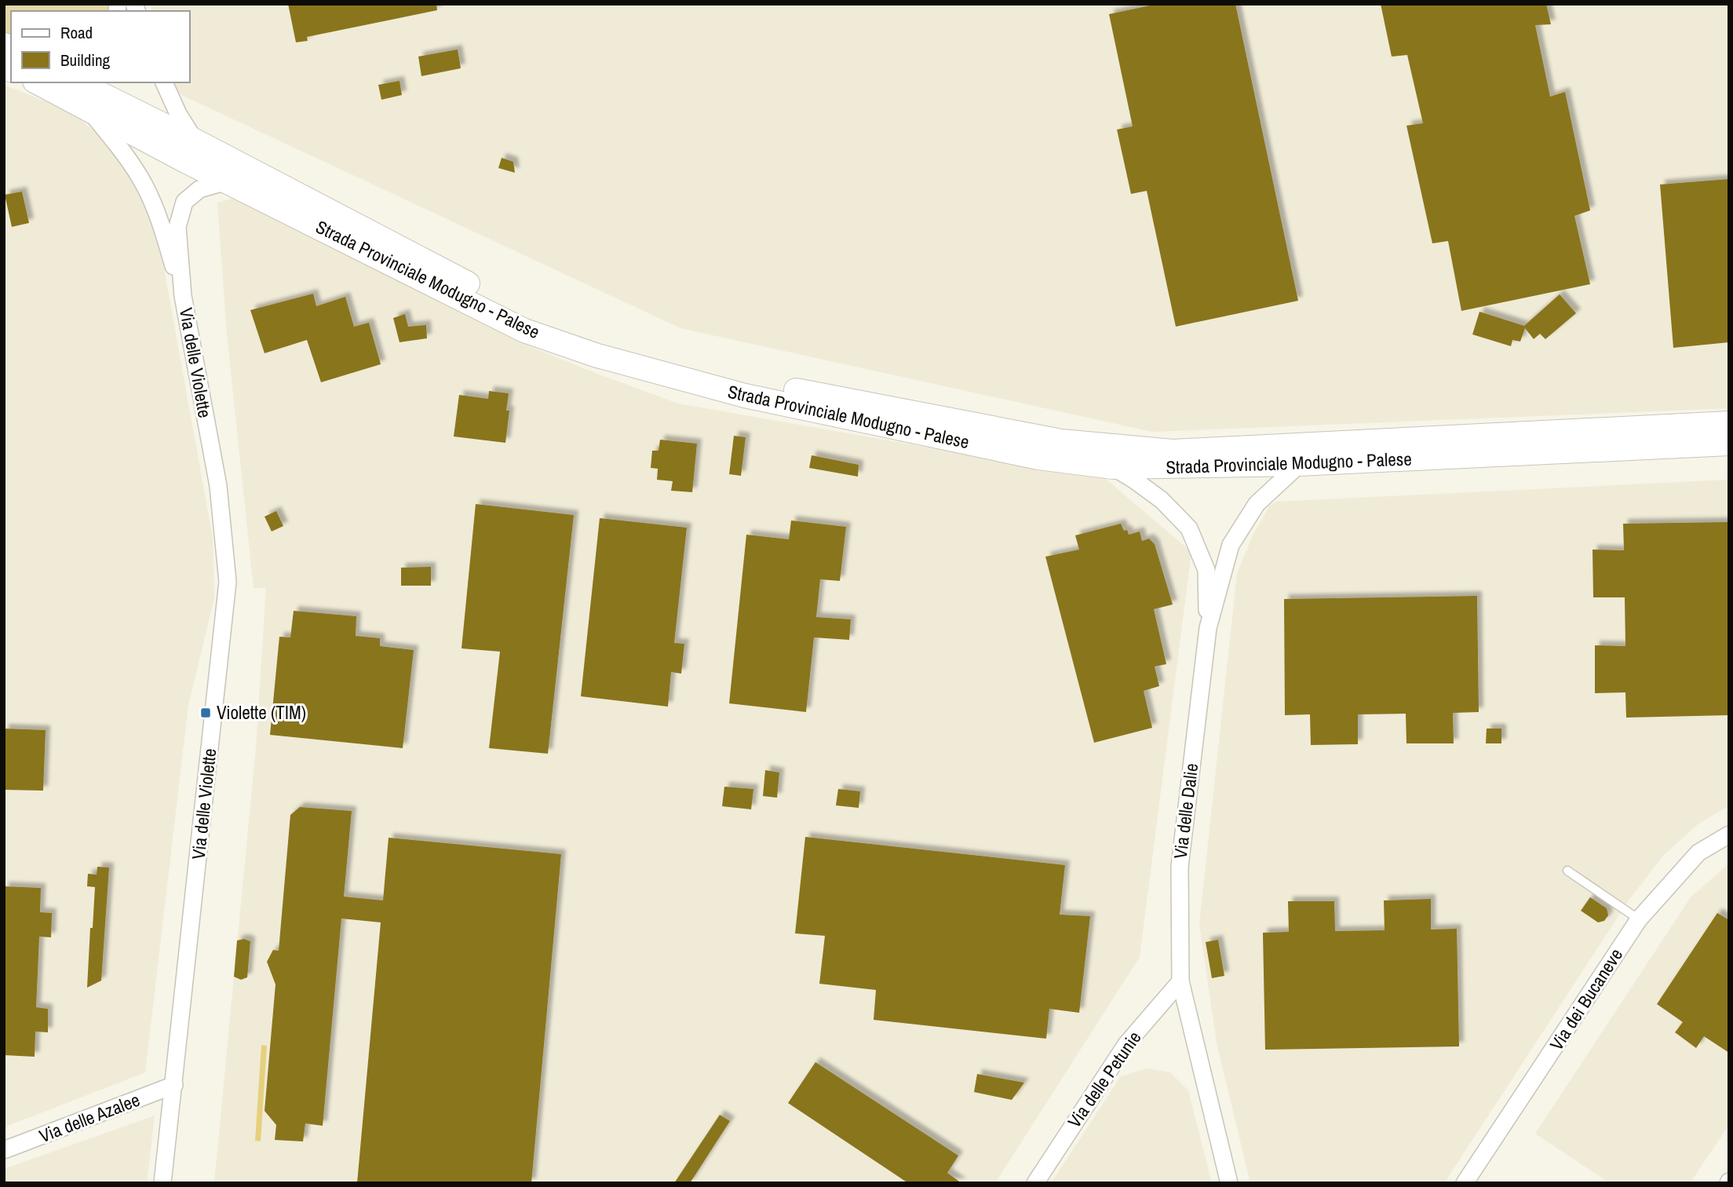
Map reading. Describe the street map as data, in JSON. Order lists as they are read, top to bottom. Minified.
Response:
{"streets":{"main road":["Strada Provinciale Modugno - Palese"],"street":["Via delle Violette","Via delle Dalie","Via dei Bucaneve","Via delle Petunie","Via delle Azalee"]},"crossings":[["Strada Provinciale Modugno - Palese","Via delle Dalie"],["Via delle Violette","Via delle Azalee"],["Via delle Dalie","Via delle Petunie"]],"places":{"transit":["Violette (TIM)"]},"legend":["Road","Building"]}
